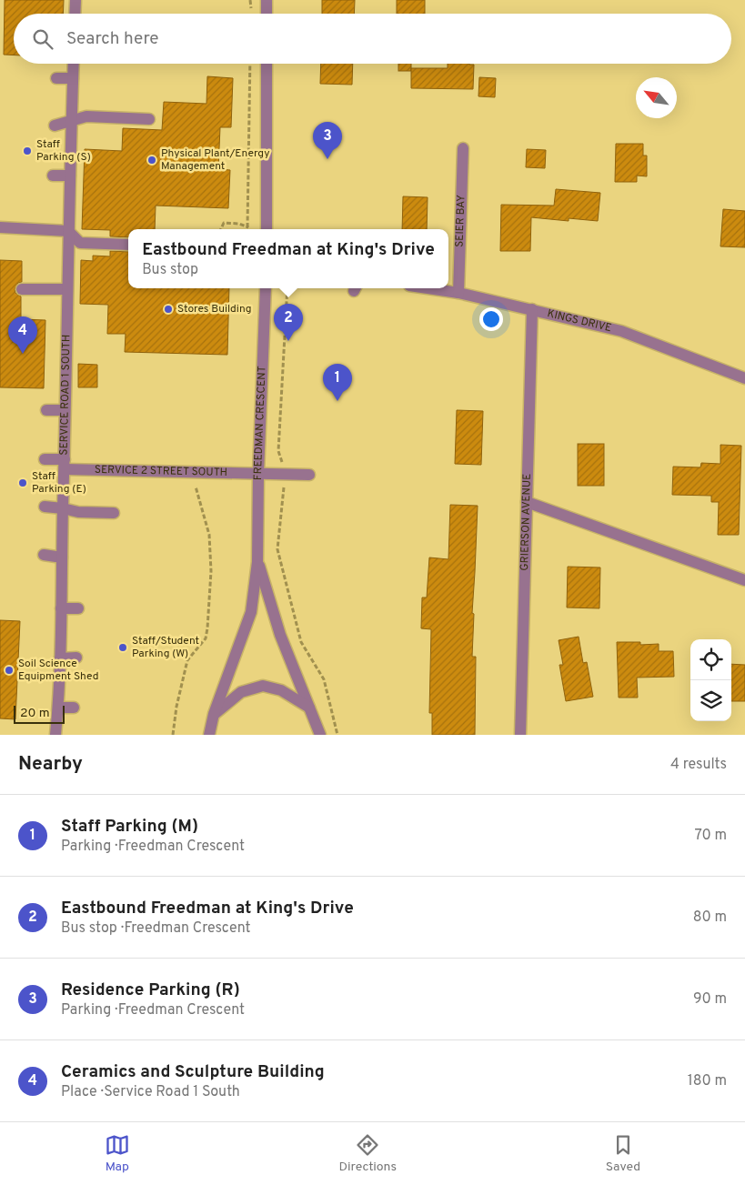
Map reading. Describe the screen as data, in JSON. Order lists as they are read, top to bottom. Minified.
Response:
{"streets":{"street":["SEIER BAY","KINGS DRIVE","SERVICE ROAD 1 SOUTH","FREEDMAN CRESCENT","SERVICE 2 STREET SOUTH","GRIERSON AVENUE"]},"crossings":[["SEIER BAY","KINGS DRIVE"],["KINGS DRIVE","GRIERSON AVENUE"],["SERVICE ROAD 1 SOUTH","SERVICE 2 STREET SOUTH"],["FREEDMAN CRESCENT","SERVICE 2 STREET SOUTH"]],"places":["Staff Parking (S)","Physical Plant/Energy Management","Stores Building","Staff Parking (E)","Staff/Student Parking (W)","Soil Science Equipment Shed"],"scale_bar":"20 m","north":"top left","page":{"search":"Search here","pins":["3","2","4","1"],"popup":["Eastbound Freedman at King's Drive","Bus stop"],"scale":"20 m","heading":["Nearby","4 results"],"list":[{"mark":"1","name":"Staff Parking (M)","note":"Parking · Freedman Crescent","value":"70 m"},{"mark":"2","name":"Eastbound Freedman at King's Drive","note":"Bus stop · Freedman Crescent","value":"80 m"},{"mark":"3","name":"Residence Parking (R)","note":"Parking · Freedman Crescent","value":"90 m"},{"mark":"4","name":"Ceramics and Sculpture Building","note":"Place · Service Road 1 South","value":"180 m"}],"nav":["Map","Directions","Saved"]}}
